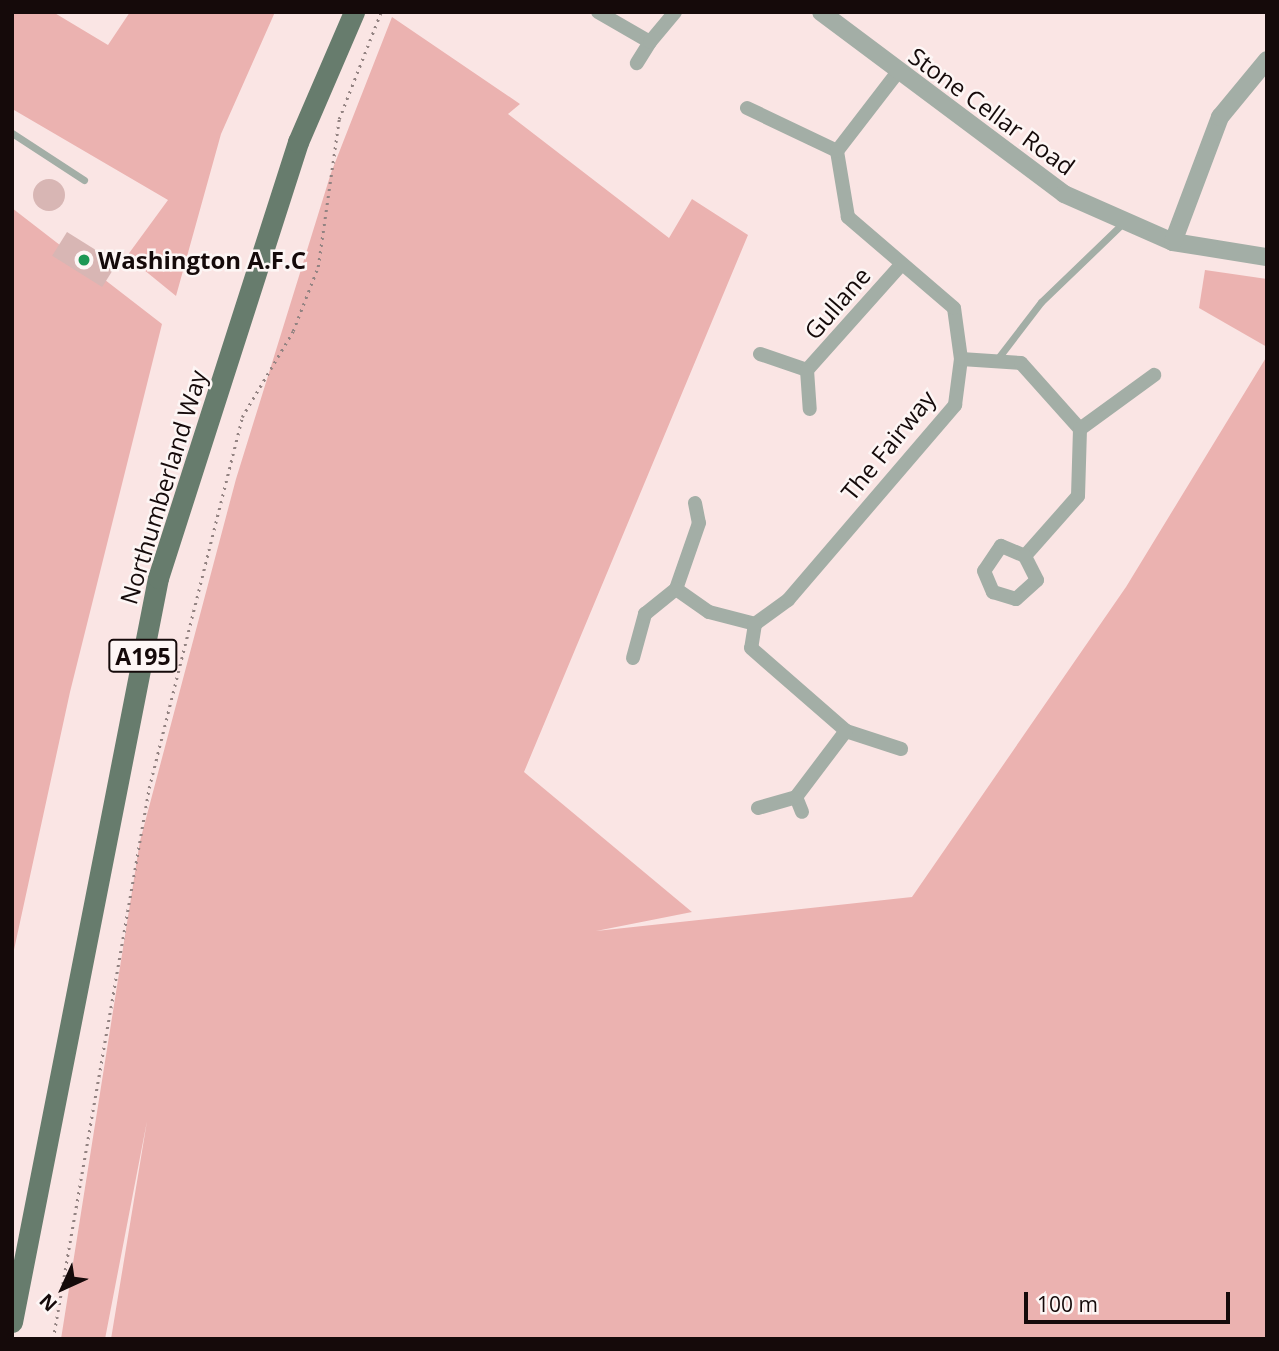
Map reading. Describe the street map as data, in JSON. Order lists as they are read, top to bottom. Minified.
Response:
{"streets":{"main road":["Northumberland Way","A195"],"street":["Stone Cellar Road","Gullane","The Fairway"]},"crossings":[["Gullane","The Fairway"]],"places":["Washington A.F.C"],"scale_bar":"100 m","north":"bottom left"}
